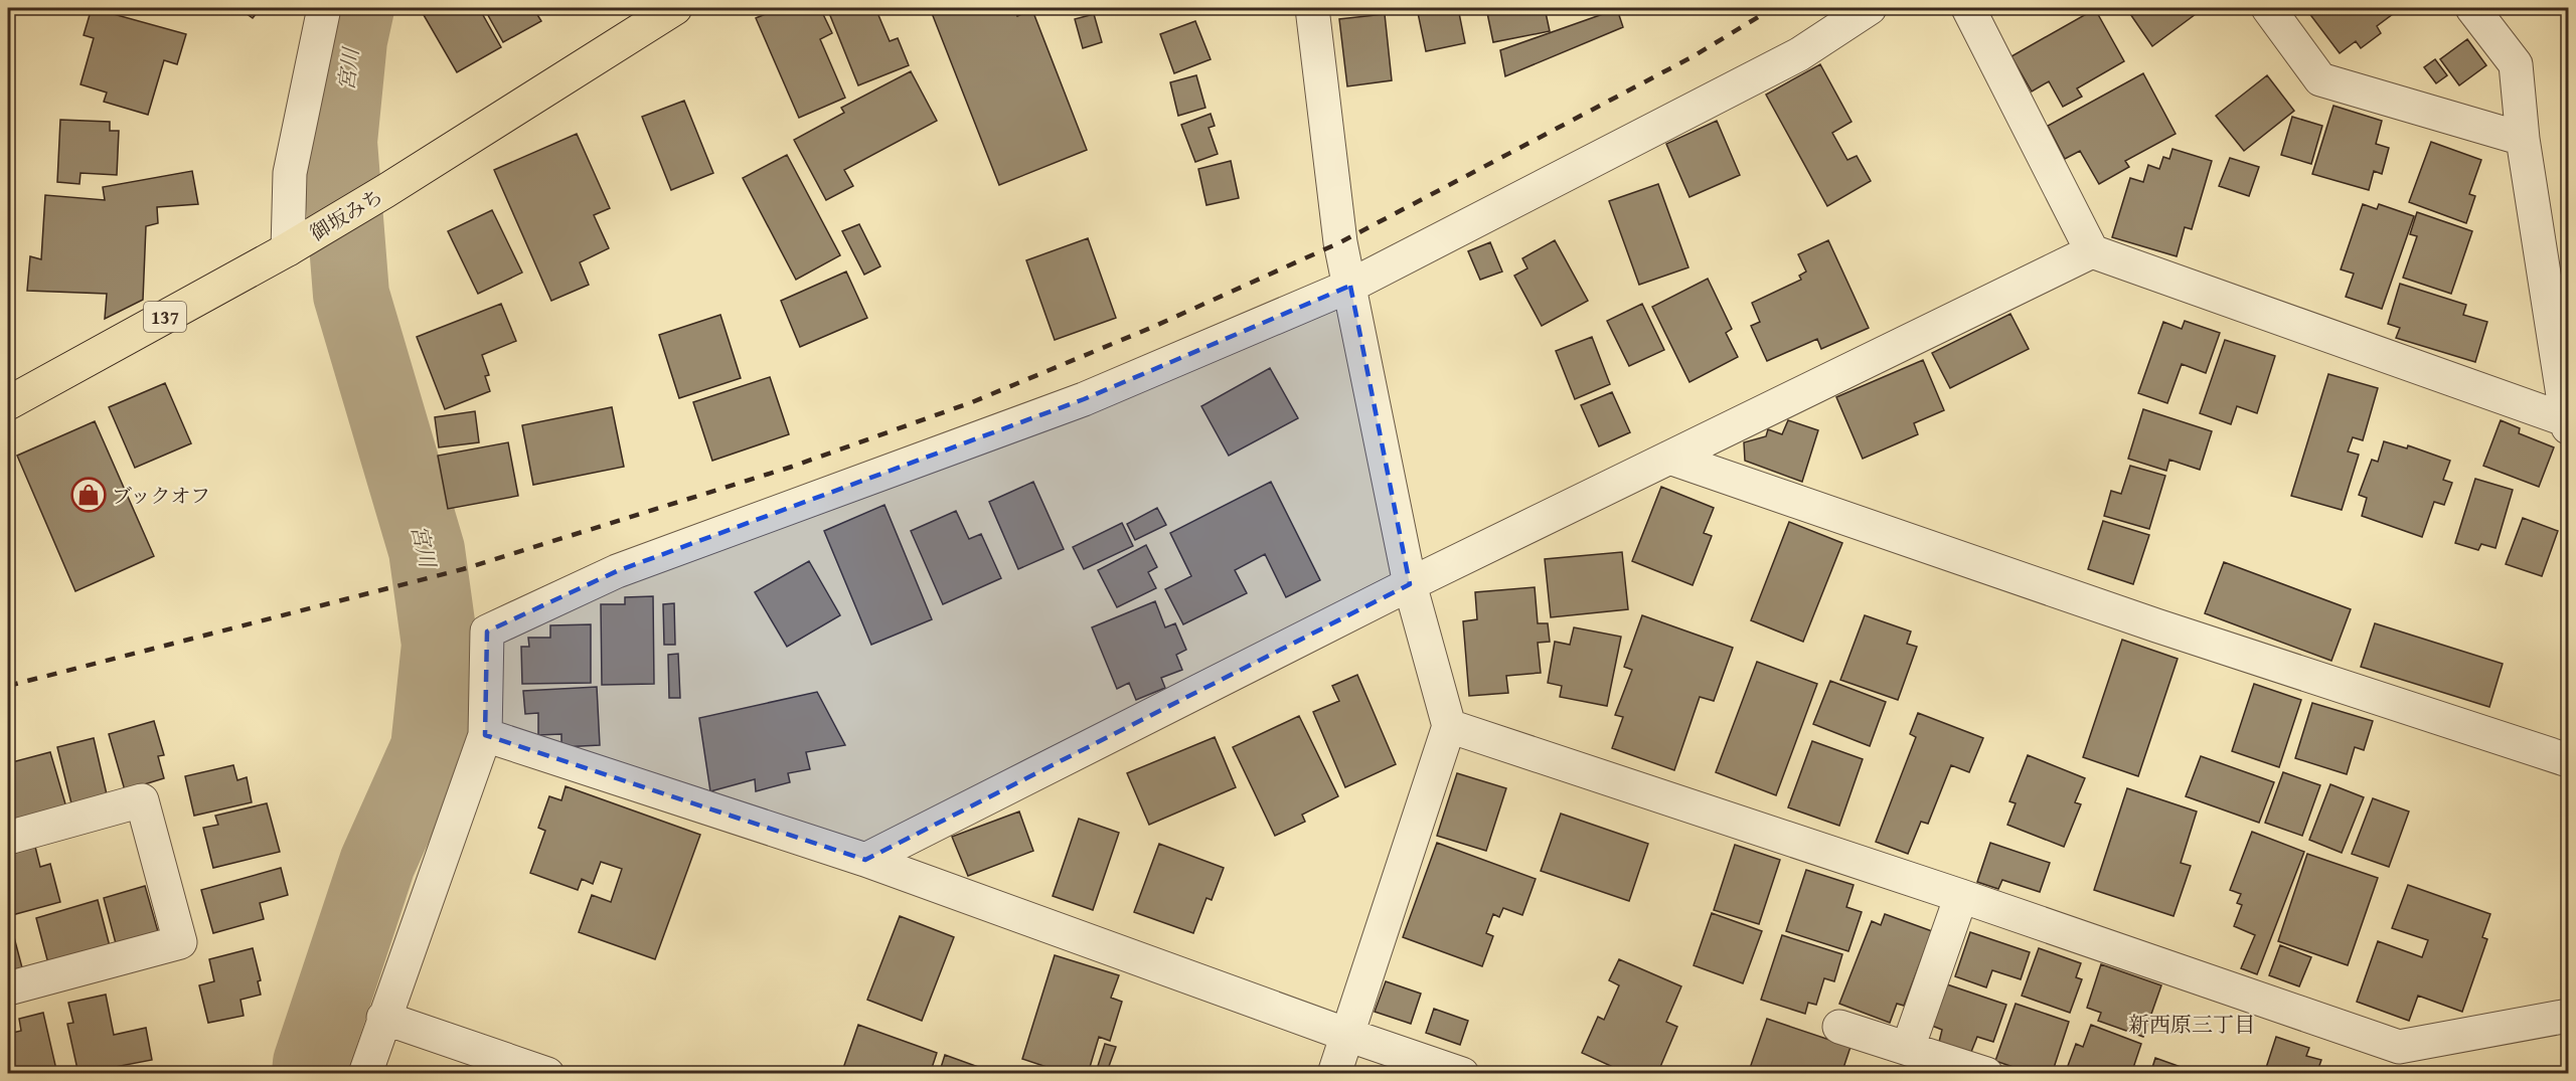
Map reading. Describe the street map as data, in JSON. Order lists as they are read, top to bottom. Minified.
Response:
{"streets":{"highway":["御坂みち","137"]},"districts":["新西原三丁目"],"water":["宮川"],"places":{"shop":["ブックオフ"]}}
